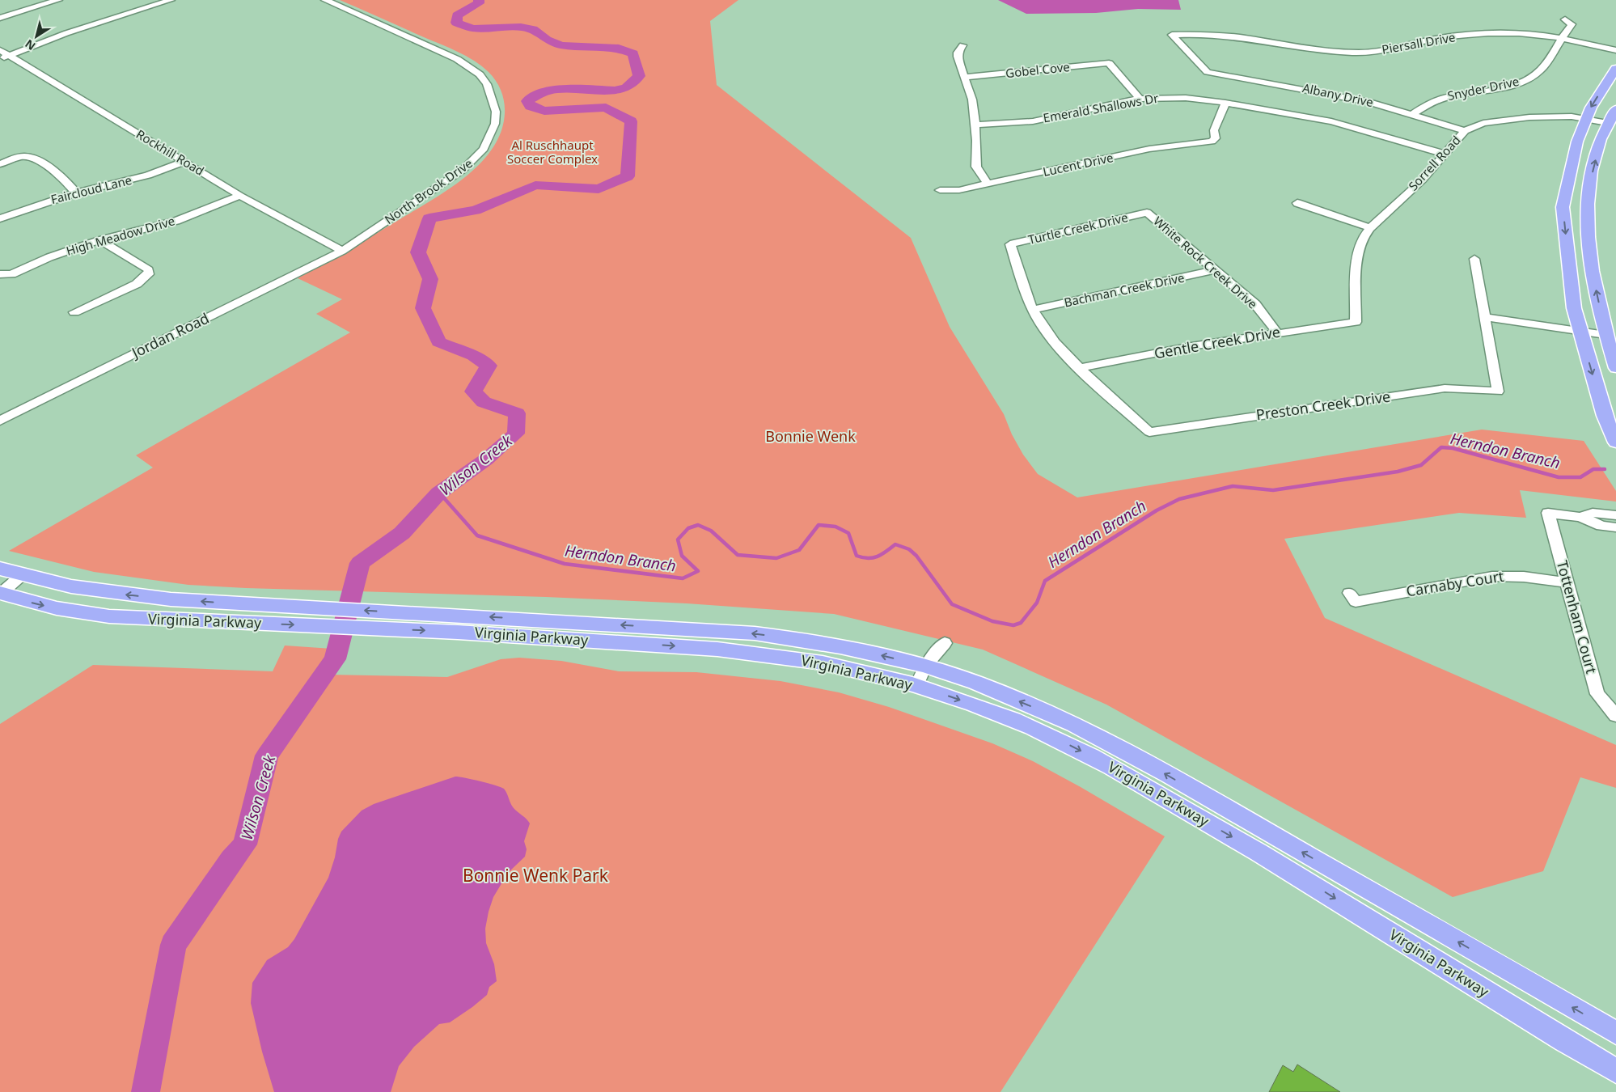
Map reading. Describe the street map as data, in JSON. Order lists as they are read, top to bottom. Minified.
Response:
{"streets":{"main road":["Virginia Parkway"],"street":["Piersall Drive","Gobel Cove","Snyder Drive","Albany Drive","Emerald Shallows Dr","Rockhill Road","Sorrell Road","Lucent Drive","Faircloud Lane","North Brook Drive","Turtle Creek Drive","High Meadow Drive","White Rock Creek Drive","Bachman Creek Drive","Jordan Road","Gentle Creek Drive","Preston Creek Drive","Carnaby Court","Tottenham Court"]},"crossings":[["Piersall Drive","Snyder Drive"],["Piersall Drive","Albany Drive"],["Gobel Cove","Emerald Shallows Dr"],["Snyder Drive","Albany Drive"],["Albany Drive","Sorrell Road"],["Emerald Shallows Dr","Sorrell Road"],["Emerald Shallows Dr","Lucent Drive"],["Rockhill Road","Faircloud Lane"],["Rockhill Road","North Brook Drive"],["Rockhill Road","High Meadow Drive"],["Rockhill Road","Jordan Road"],["Sorrell Road","Gentle Creek Drive"],["North Brook Drive","Jordan Road"],["Turtle Creek Drive","White Rock Creek Drive"],["Turtle Creek Drive","Bachman Creek Drive"],["White Rock Creek Drive","Bachman Creek Drive"],["White Rock Creek Drive","Gentle Creek Drive"],["Gentle Creek Drive","Preston Creek Drive"],["Carnaby Court","Tottenham Court"]],"water":["Herndon Branch","Wilson Creek"],"parks":["Al Ruschhaupt Soccer Complex","Bonnie Wenk","Bonnie Wenk Park"],"north":"bottom left"}
